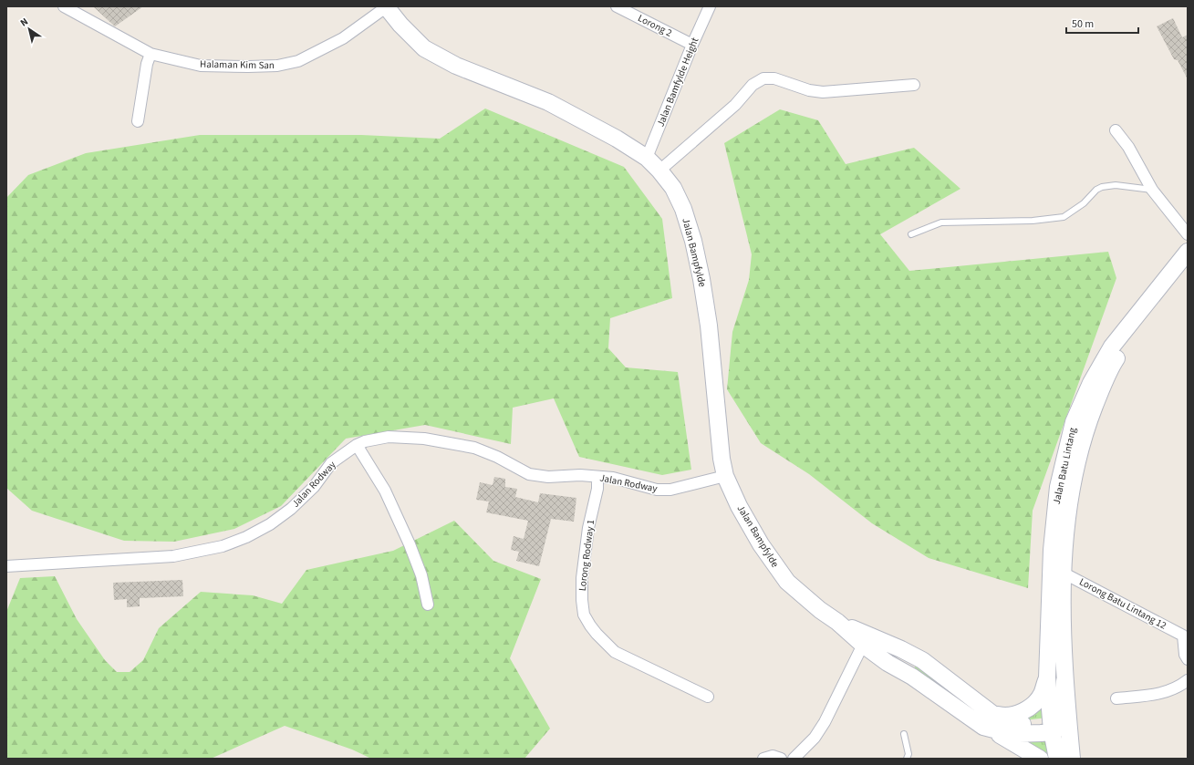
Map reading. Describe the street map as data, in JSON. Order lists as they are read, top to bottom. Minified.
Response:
{"streets":{"main road":["Jalan Bampfylde","Jalan Batu Lintang"],"street":["Lorong 2","Halaman Kim San","Jalan Bamfylde Height","Jalan Rodway","Lorong Rodway 1","Lorong Batu Lintang 12"]},"crossings":[["Lorong 2","Jalan Bamfylde Height"],["Halaman Kim San","Jalan Bampfylde"],["Jalan Bamfylde Height","Jalan Bampfylde"],["Jalan Bampfylde","Jalan Batu Lintang"],["Jalan Bampfylde","Jalan Rodway"],["Jalan Batu Lintang","Lorong Batu Lintang 12"],["Jalan Rodway","Lorong Rodway 1"]],"scale_bar":"50 m","north":"top left"}
